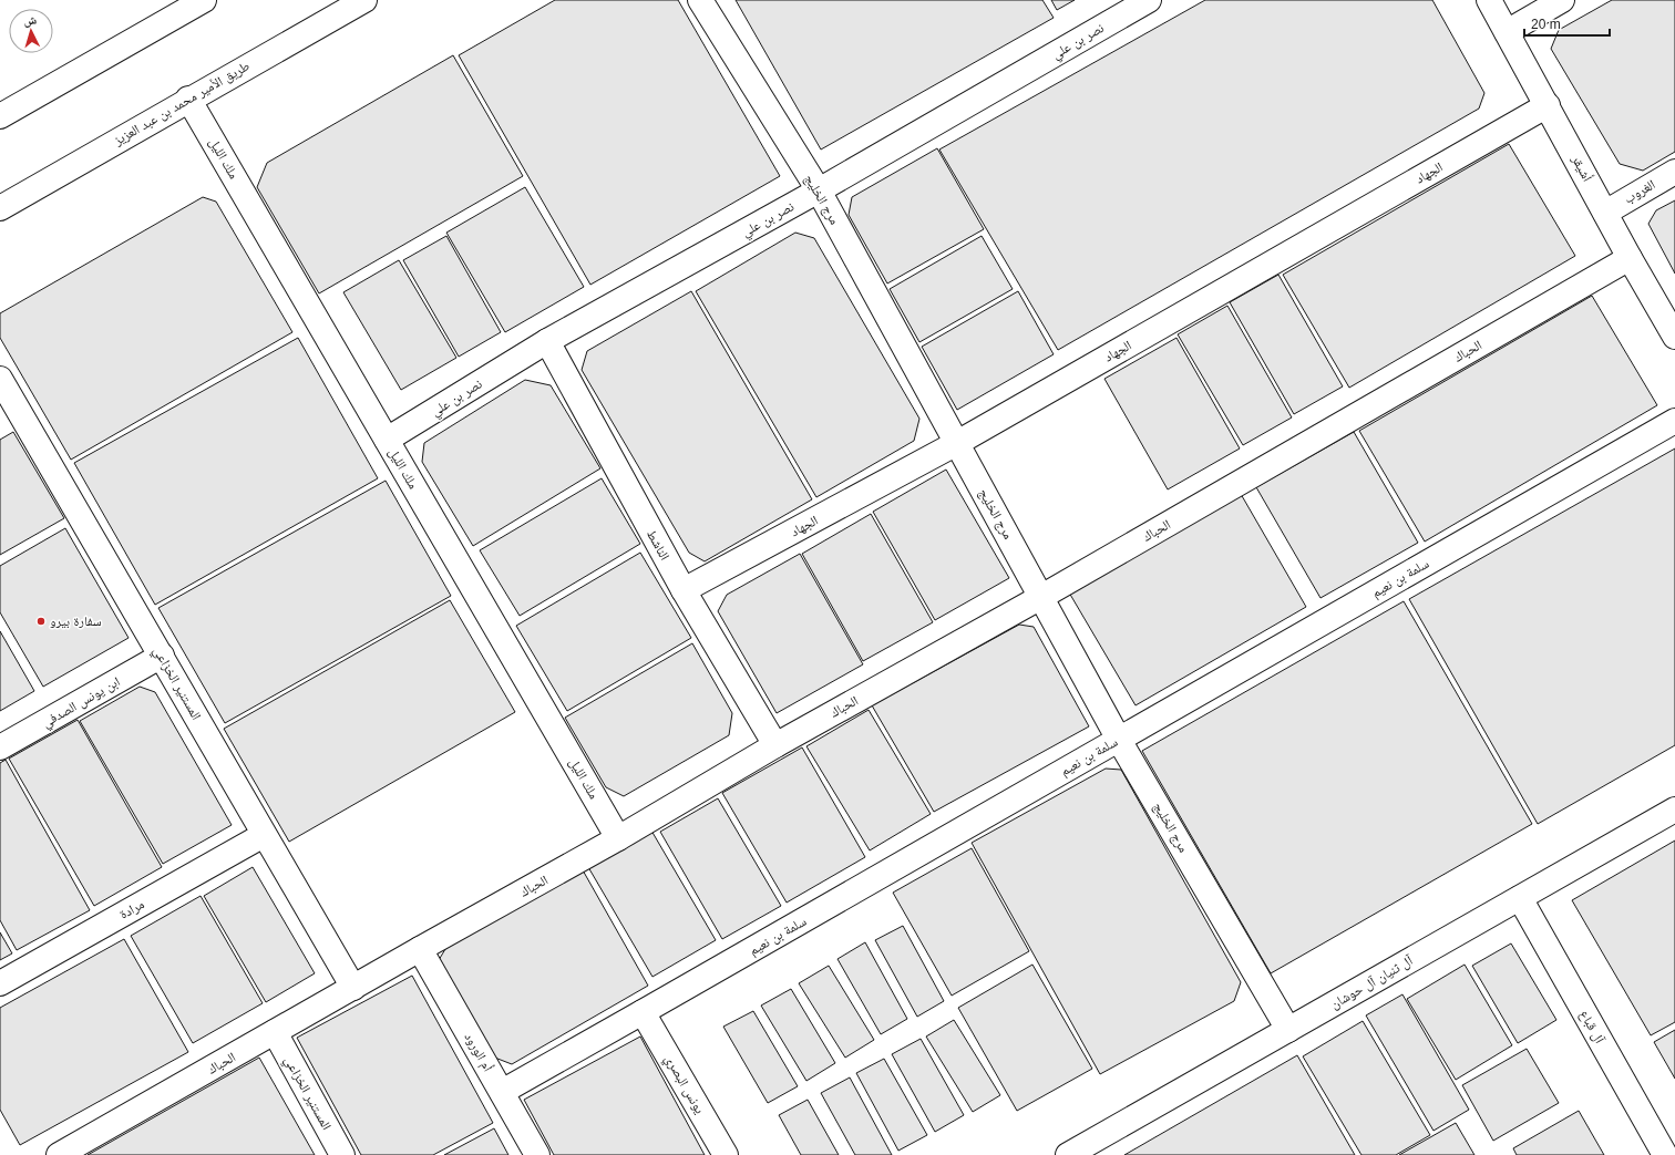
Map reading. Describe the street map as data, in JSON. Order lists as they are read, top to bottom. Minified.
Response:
{"streets":{"street":["نصر بن علي","طريق الأمير محمد بن عبد العزيز","ملك الليل","أشيقر","الجهاد","الغروب","مرج الخليج","الحباك","الناشط","سلمة بن نعيم","المستنير الخزاعي","ابن يونس الصدفي","مرادة","آل ثنيان آل حوشان","آل قباع","أم الورود","يونس البصري"]},"crossings":[["نصر بن علي","ملك الليل"],["نصر بن علي","مرج الخليج"],["نصر بن علي","الناشط"],["طريق الأمير محمد بن عبد العزيز","ملك الليل"],["ملك الليل","الحباك"],["أشيقر","الجهاد"],["أشيقر","الغروب"],["أشيقر","الحباك"],["الجهاد","مرج الخليج"],["الجهاد","الناشط"],["مرج الخليج","الحباك"],["مرج الخليج","سلمة بن نعيم"],["مرج الخليج","آل ثنيان آل حوشان"],["الحباك","الناشط"],["الحباك","المستنير الخزاعي"],["الحباك","أم الورود"],["سلمة بن نعيم","أم الورود"],["سلمة بن نعيم","يونس البصري"],["المستنير الخزاعي","ابن يونس الصدفي"],["المستنير الخزاعي","مرادة"],["آل ثنيان آل حوشان","آل قباع"]],"places":["سفارة بيرو"],"scale_bar":"20 m","north":"top"}
